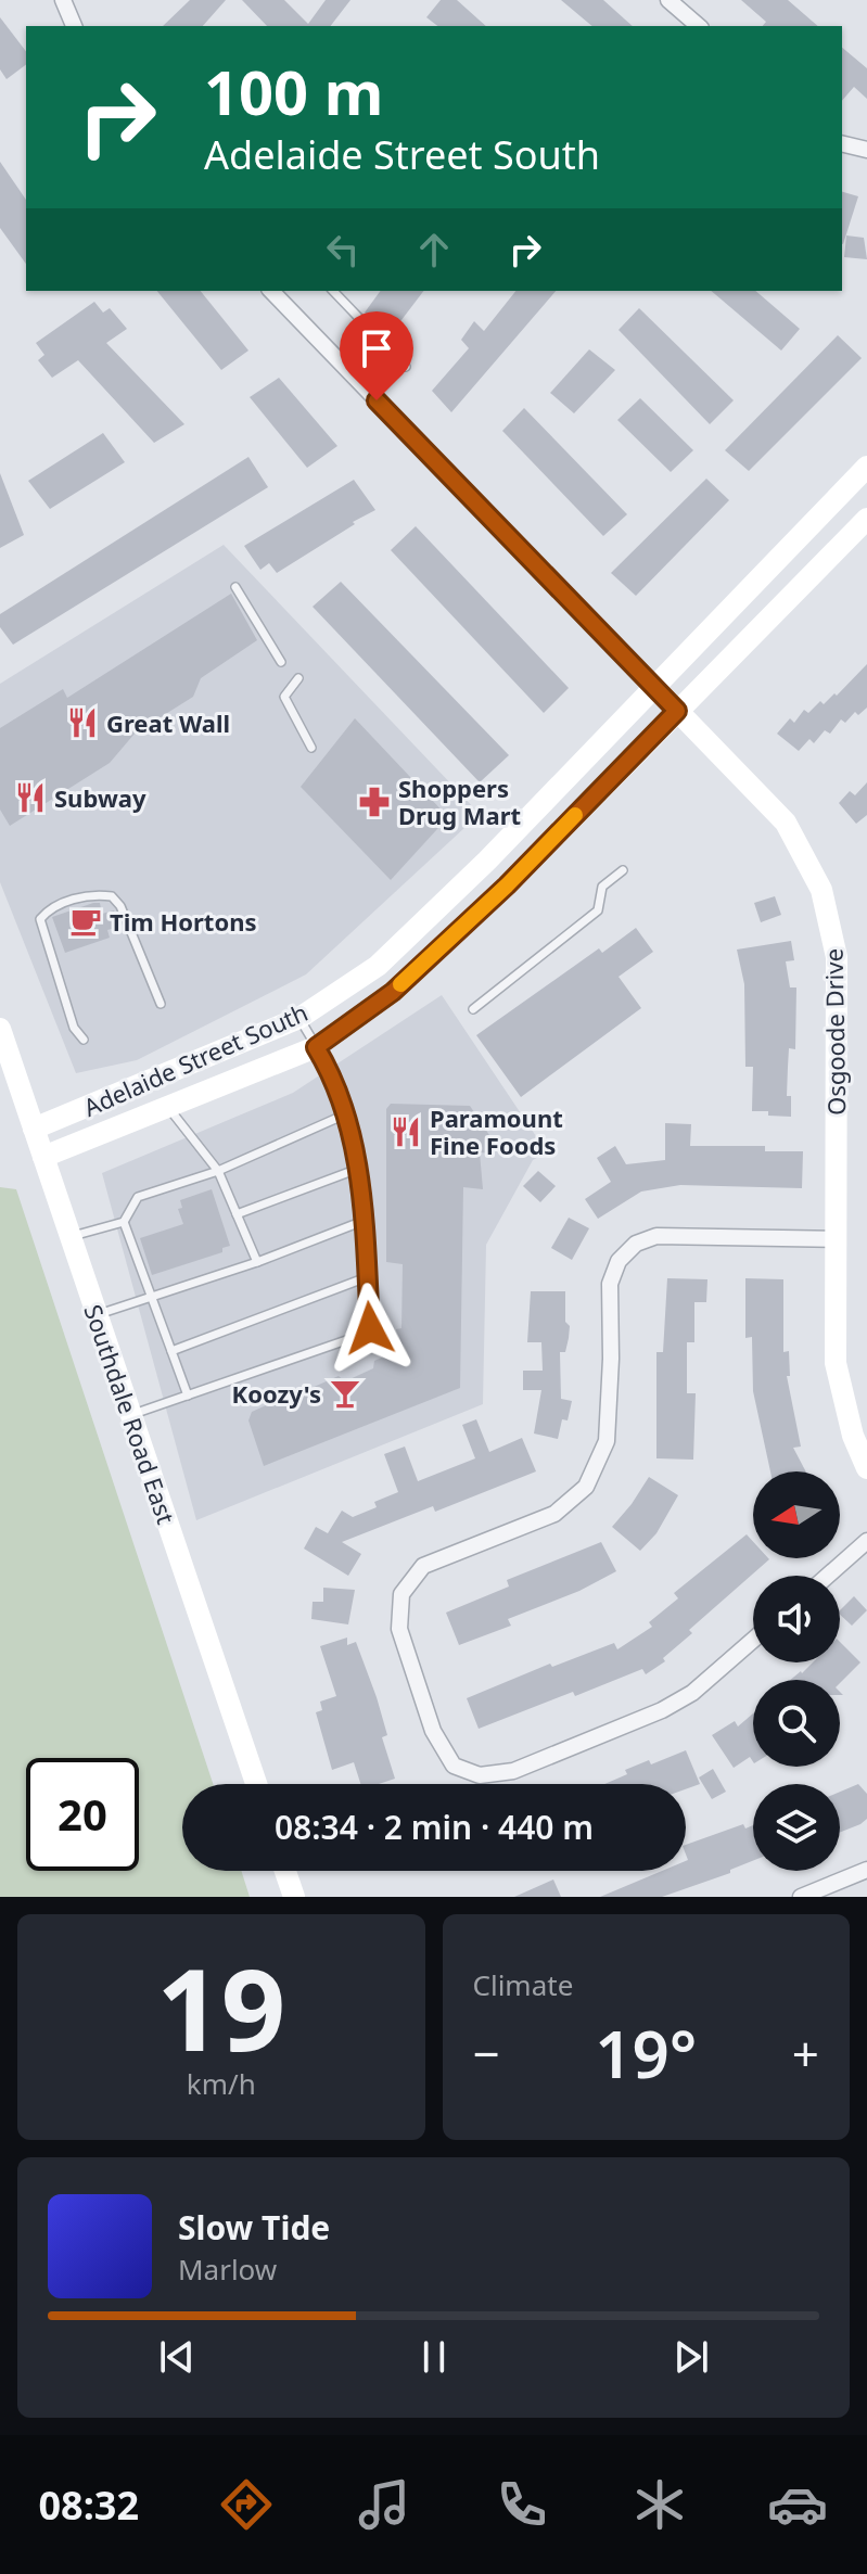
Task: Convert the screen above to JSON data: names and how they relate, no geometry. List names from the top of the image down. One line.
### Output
{"streets":{"street":["Osgoode Drive","Adelaide Street South","Southdale Road East"]},"crossings":[["Osgoode Drive","Adelaide Street South"],["Adelaide Street South","Southdale Road East"]],"places":{"restaurant":["Great Wall","Subway","Paramount Fine Foods"],"pharmacy":["Shoppers Drug Mart"],"cafe":["Tim Hortons"],"bar":["Koozy's"]},"north":"left","page":{"turn":["100 m","Adelaide Street South"],"limit":"20","trip":"08:34 · 2 min · 440 m","tile":[["19","km/h"],"Climate"],"heat":["−","19°","+"],"song":["Slow Tide","Marlow"],"tabs":"08:32"}}
